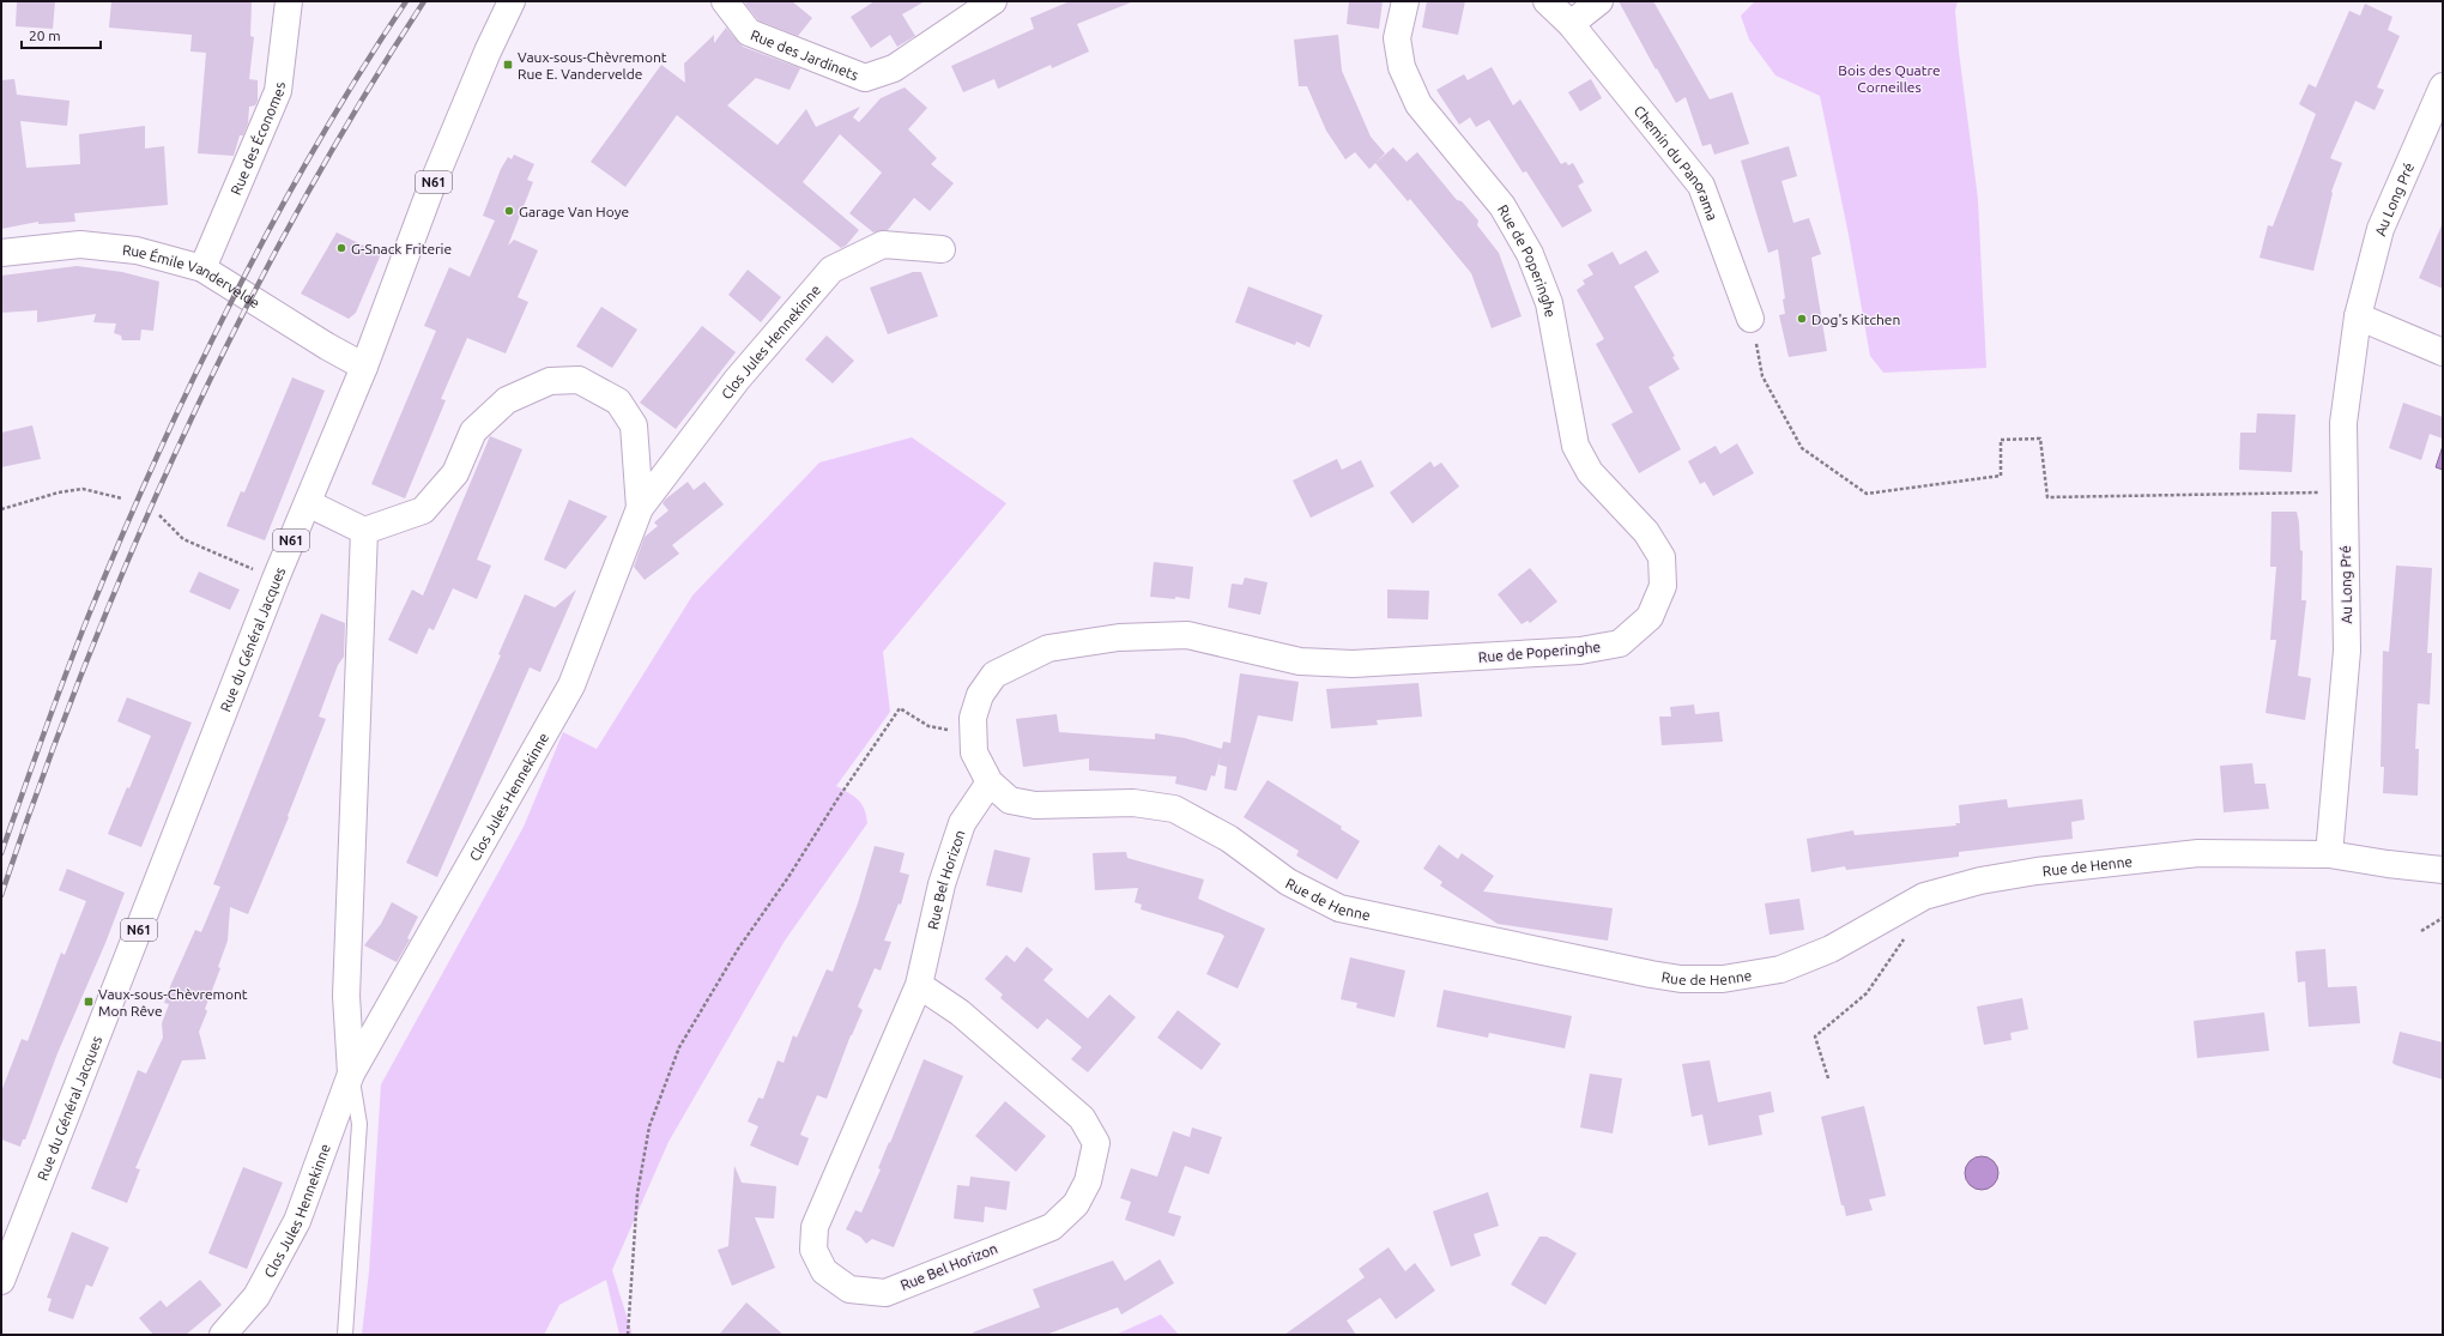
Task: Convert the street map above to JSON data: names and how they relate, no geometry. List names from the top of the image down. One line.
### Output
{"streets":{"street":["Rue des Jardinets","Rue des Économes","Chemin du Panorama","N61","Au Long Pré","Rue de Poperinghe","Rue Émile Vandervelde","Clos Jules Hennekinne","Rue du Général Jacques","Rue de Henne","Rue Bel Horizon"]},"crossings":[["Rue des Économes","Rue Émile Vandervelde"],["Au Long Pré","Rue de Henne"],["Rue de Poperinghe","Rue de Henne"],["Rue de Poperinghe","Rue Bel Horizon"],["Rue Émile Vandervelde","Rue du Général Jacques"],["Rue de Henne","Rue Bel Horizon"]],"parks":["Bois des Quatre Corneilles"],"places":{"transit":["Vaux-sous-Chèvremont Rue E. Vandervelde","Vaux-sous-Chèvremont Mon Rêve"],"other":["Garage Van Hoye","G-Snack Friterie","Dog's Kitchen"]},"scale_bar":"20 m"}
